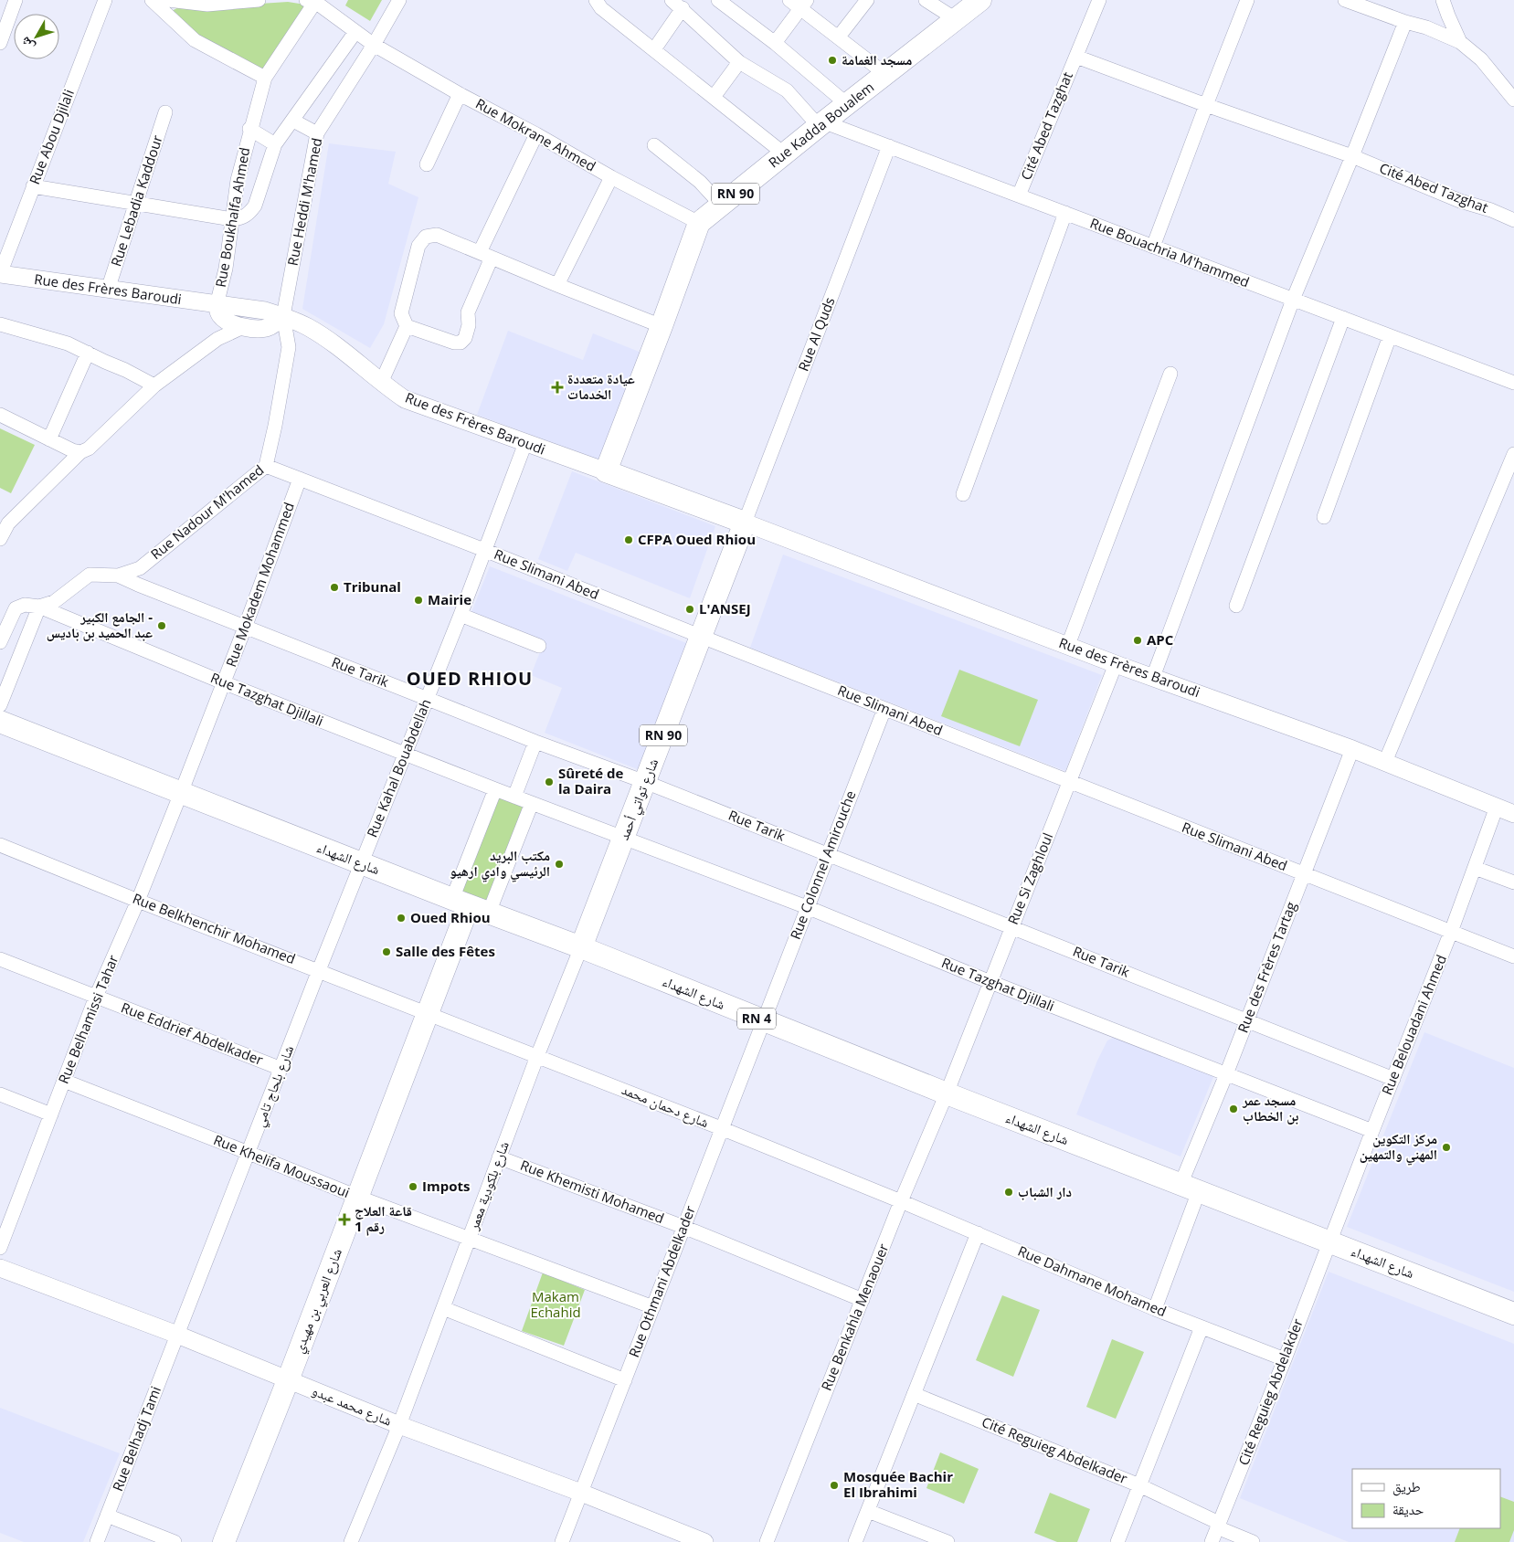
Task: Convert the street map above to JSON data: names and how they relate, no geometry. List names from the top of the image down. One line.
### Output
{"streets":{"main road":["Rue Kadda Boualem","RN 90","شارع تواتي أحمد","شارع الشهداء","RN 4","شارع العربي بن مهيدي"],"street":["Cité Abed Tazghat","Rue Mokrane Ahmed","Rue Abou Djilali","Rue Lebadia Kaddour","Rue Heddi M'hamed","Rue Boukhalfa Ahmed","Rue Bouachria M'hammed","Rue des Frères Baroudi","Rue Al Quds","Rue Nadour M'hamed","Rue Slimani Abed","Rue Mokadem Mohammed","Rue Tarik","Rue Tazghat Djillali","Rue Kahal Bouabdellah","Rue Colonnel Amirouche","Rue Si Zaghloul","Rue Belkhenchir Mohamed","Rue des Frères Tartag","Rue Belhamissi Tahar","Rue Belouadani Ahmed","Rue Eddrief Abdelkader","شارع بلحاج تامي","شارع دحمان محمد","Rue Khelifa Moussaoui","شارع بلكودية معمر","Rue Khemisti Mohamed","Rue Othmani Abdelkader","Rue Dahmane Mohamed","Rue Benkahla Menaouer","Cité Reguieg Abdelakder","شارع محمد عبدو","Rue Belhadj Tami","Cité Reguieg Abdelkader"]},"crossings":[["Rue Kadda Boualem","Rue Mokrane Ahmed"],["Rue Kadda Boualem","Rue Bouachria M'hammed"],["Cité Abed Tazghat","Rue Bouachria M'hammed"],["Rue Mokrane Ahmed","Rue Heddi M'hamed"],["Rue Mokrane Ahmed","Rue Boukhalfa Ahmed"],["Rue Abou Djilali","Rue des Frères Baroudi"],["Rue Lebadia Kaddour","Rue des Frères Baroudi"],["Rue Heddi M'hamed","Rue des Frères Baroudi"],["Rue Heddi M'hamed","Rue Nadour M'hamed"],["Rue Boukhalfa Ahmed","Rue des Frères Baroudi"],["Rue Bouachria M'hammed","Rue Al Quds"],["Rue des Frères Baroudi","Rue Al Quds"],["Rue des Frères Baroudi","Rue Nadour M'hamed"],["Rue des Frères Baroudi","Rue Kahal Bouabdellah"],["Rue des Frères Baroudi","شارع تواتي أحمد"],["Rue des Frères Baroudi","Rue Si Zaghloul"],["Rue des Frères Baroudi","Rue des Frères Tartag"],["Rue des Frères Baroudi","Rue Belouadani Ahmed"],["Rue Al Quds","شارع تواتي أحمد"],["Rue Nadour M'hamed","Rue Slimani Abed"],["Rue Nadour M'hamed","Rue Tarik"],["Rue Nadour M'hamed","Rue Tazghat Djillali"],["Rue Slimani Abed","Rue Mokadem Mohammed"],["Rue Slimani Abed","Rue Kahal Bouabdellah"],["Rue Slimani Abed","شارع تواتي أحمد"],["Rue Slimani Abed","Rue Colonnel Amirouche"],["Rue Slimani Abed","Rue Si Zaghloul"],["Rue Slimani Abed","Rue des Frères Tartag"],["Rue Slimani Abed","Rue Belouadani Ahmed"],["Rue Mokadem Mohammed","Rue Tarik"],["Rue Mokadem Mohammed","Rue Tazghat Djillali"],["Rue Mokadem Mohammed","شارع الشهداء"],["Rue Mokadem Mohammed","Rue Belhamissi Tahar"],["Rue Tarik","Rue Kahal Bouabdellah"],["Rue Tarik","شارع تواتي أحمد"],["Rue Tarik","Rue Colonnel Amirouche"],["Rue Tarik","Rue Si Zaghloul"],["Rue Tarik","Rue des Frères Tartag"],["Rue Tarik","Rue Belouadani Ahmed"],["Rue Tazghat Djillali","Rue Kahal Bouabdellah"],["Rue Tazghat Djillali","شارع تواتي أحمد"],["Rue Tazghat Djillali","Rue Colonnel Amirouche"],["Rue Tazghat Djillali","Rue Si Zaghloul"],["Rue Tazghat Djillali","Rue des Frères Tartag"],["Rue Tazghat Djillali","Rue Belouadani Ahmed"],["Rue Kahal Bouabdellah","شارع الشهداء"],["Rue Kahal Bouabdellah","شارع بلحاج تامي"],["شارع تواتي أحمد","شارع الشهداء"],["شارع تواتي أحمد","شارع بلكودية معمر"],["شارع الشهداء","Rue Colonnel Amirouche"],["شارع الشهداء","Rue Si Zaghloul"],["شارع الشهداء","Rue des Frères Tartag"],["شارع الشهداء","Rue Belhamissi Tahar"],["شارع الشهداء","Rue Belouadani Ahmed"],["شارع الشهداء","شارع بلحاج تامي"],["شارع الشهداء","شارع بلكودية معمر"],["شارع الشهداء","Rue Othmani Abdelkader"],["شارع الشهداء","شارع العربي بن مهيدي"],["شارع الشهداء","Rue Benkahla Menaouer"],["شارع الشهداء","Cité Reguieg Abdelakder"],["Rue Colonnel Amirouche","Rue Othmani Abdelkader"],["Rue Si Zaghloul","Rue Benkahla Menaouer"],["Rue Belkhenchir Mohamed","Rue Belhamissi Tahar"],["Rue Belkhenchir Mohamed","شارع بلحاج تامي"],["Rue Belkhenchir Mohamed","شارع دحمان محمد"],["Rue Belkhenchir Mohamed","شارع العربي بن مهيدي"],["Rue des Frères Tartag","Rue Dahmane Mohamed"],["Rue Belhamissi Tahar","Rue Eddrief Abdelkader"],["Rue Belhamissi Tahar","Rue Khelifa Moussaoui"],["Rue Belouadani Ahmed","Cité Reguieg Abdelakder"],["Rue Eddrief Abdelkader","شارع بلحاج تامي"],["شارع بلحاج تامي","Rue Khelifa Moussaoui"],["شارع بلحاج تامي","شارع محمد عبدو"],["شارع بلحاج تامي","Rue Belhadj Tami"],["شارع دحمان محمد","شارع بلكودية معمر"],["شارع دحمان محمد","Rue Othmani Abdelkader"],["شارع دحمان محمد","Rue Dahmane Mohamed"],["شارع دحمان محمد","شارع العربي بن مهيدي"],["شارع دحمان محمد","Rue Benkahla Menaouer"],["Rue Khelifa Moussaoui","شارع بلكودية معمر"],["Rue Khelifa Moussaoui","Rue Othmani Abdelkader"],["Rue Khelifa Moussaoui","شارع العربي بن مهيدي"],["شارع بلكودية معمر","Rue Khemisti Mohamed"],["شارع بلكودية معمر","شارع محمد عبدو"],["Rue Khemisti Mohamed","Rue Othmani Abdelkader"],["Rue Khemisti Mohamed","Rue Benkahla Menaouer"],["Rue Othmani Abdelkader","شارع محمد عبدو"],["Rue Dahmane Mohamed","Rue Benkahla Menaouer"],["Rue Dahmane Mohamed","Cité Reguieg Abdelakder"],["Rue Dahmane Mohamed","Cité Reguieg Abdelkader"],["شارع العربي بن مهيدي","شارع محمد عبدو"],["شارع محمد عبدو","Rue Belhadj Tami"]],"districts":["OUED RHIOU"],"parks":["Makam Echahid"],"places":{"other":["مسجد الغمامة","CFPA Oued Rhiou","Tribunal","Mairie","L'ANSEJ","الجامع الكبير - عبد الحميد بن باديس","APC","Sûreté de la Daira","مكتب البريد الرئيسي وادي ارهيو","Oued Rhiou","Salle des Fêtes","مسجد عمر بن الخطاب","مركز التكوين المهني والتمهين","Impots","دار الشباب","Mosquée Bachir El Ibrahimi"],"health":["عيادة متعددة الخدمات","قاعة العلاج رقم 1"]},"legend":["طريق","حديقة"],"north":"bottom left"}
